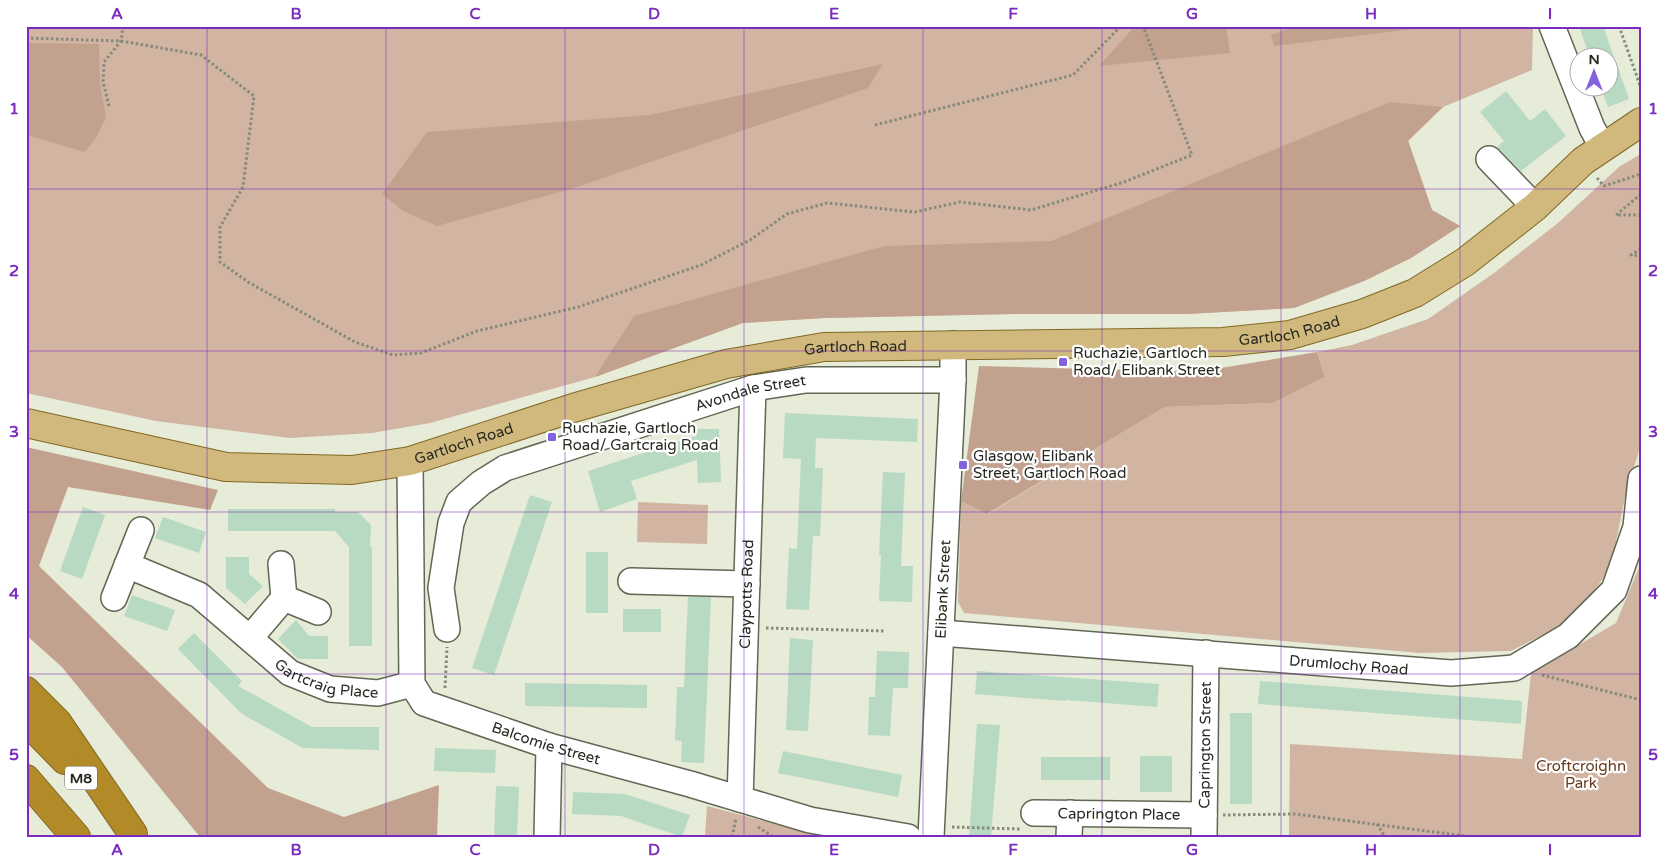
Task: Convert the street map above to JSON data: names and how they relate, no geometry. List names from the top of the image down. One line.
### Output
{"streets":{"highway":["M8"],"main road":["Gartloch Road"],"street":["Avondale Street","Elibank Street","Claypotts Road","Drumlochy Road","Gartcraig Place","Balcomie Street","Caprington Street","Caprington Place"]},"crossings":[["Gartloch Road","Elibank Street"],["Avondale Street","Elibank Street"],["Avondale Street","Claypotts Road"],["Elibank Street","Drumlochy Road"],["Claypotts Road","Balcomie Street"],["Drumlochy Road","Caprington Street"],["Gartcraig Place","Balcomie Street"],["Caprington Street","Caprington Place"]],"parks":["Croftcroighn Park"],"places":{"transit":["Ruchazie, Gartloch Road/ Elibank Street","Ruchazie, Gartloch Road/ Gartcraig Road","Glasgow, Elibank Street, Gartloch Road"]},"north":"top","grid":{"columns":["A","B","C","D","E","F","G","H","I"],"rows":["1","2","3","4","5"]}}
